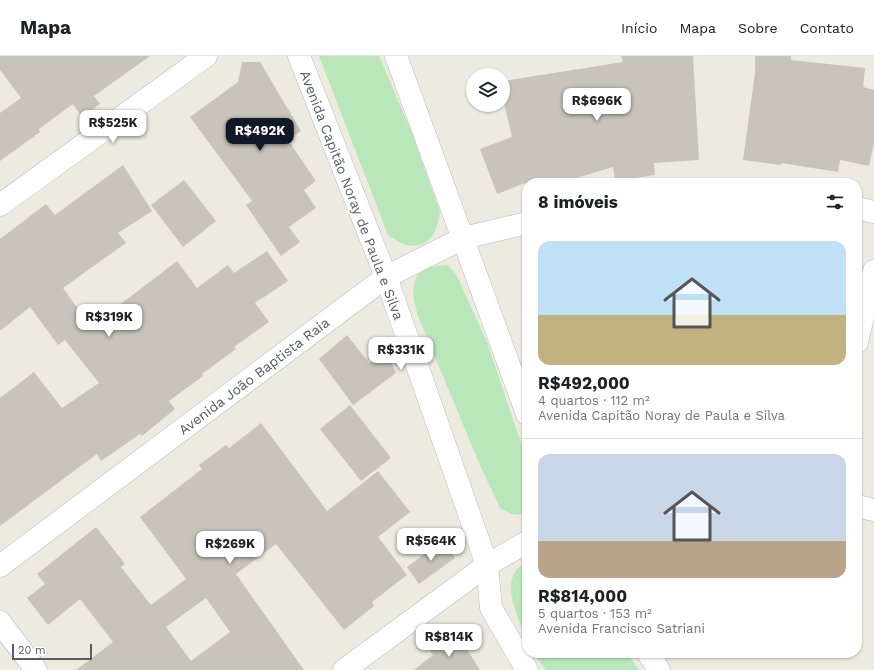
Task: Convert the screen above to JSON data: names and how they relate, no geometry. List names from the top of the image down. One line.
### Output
{"streets":{"street":["Avenida Capitão Noray de Paula e Silva","Avenida João Baptista Raia"]},"crossings":[["Avenida Capitão Noray de Paula e Silva","Avenida João Baptista Raia"]],"scale_bar":"20 m","page":{"header":"Mapa","nav":["Início","Mapa","Sobre","Contato"],"price":["R$696K","R$525K","R$492K","R$319K","R$331K","R$564K","R$269K","R$814K"],"heading":"8 imóveis","list":[{"name":"R$492,000","note":"4 quartos · 112 m² · Avenida Capitão Noray de Paula e Silva"},{"name":"R$814,000","note":"5 quartos · 153 m² · Avenida Francisco Satriani"}],"scale":"20 m"}}
